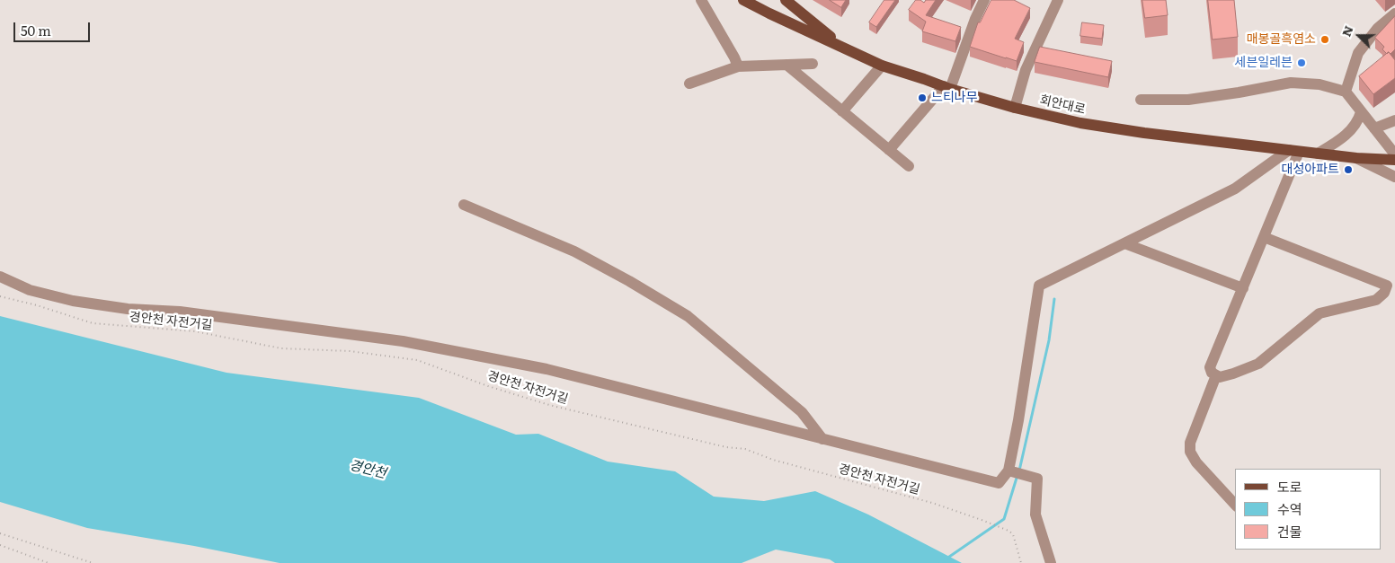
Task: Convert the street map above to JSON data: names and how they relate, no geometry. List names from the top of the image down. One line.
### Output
{"streets":{"main road":["회안대로"],"path":["경안천 자전거길"]},"water":["경안천"],"places":["매봉골흑염소","세븐일레븐","느티나무","대성아파트"],"legend":["도로","수역","건물"],"scale_bar":"50 m","north":"left"}
